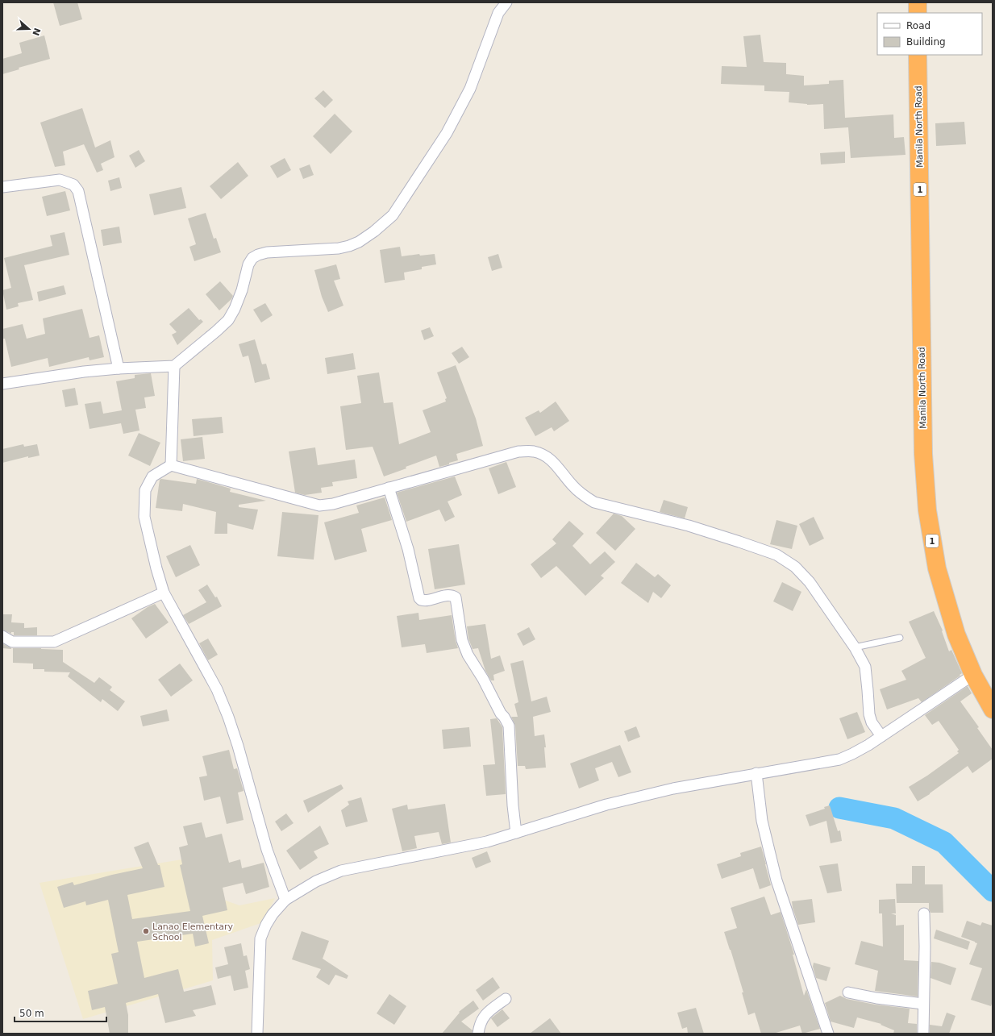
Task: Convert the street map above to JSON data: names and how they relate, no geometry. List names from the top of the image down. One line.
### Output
{"streets":{"highway":["Manila North Road","1"]},"places":["Lanao Elementary School"],"legend":["Road","Building"],"scale_bar":"50 m","north":"right"}
